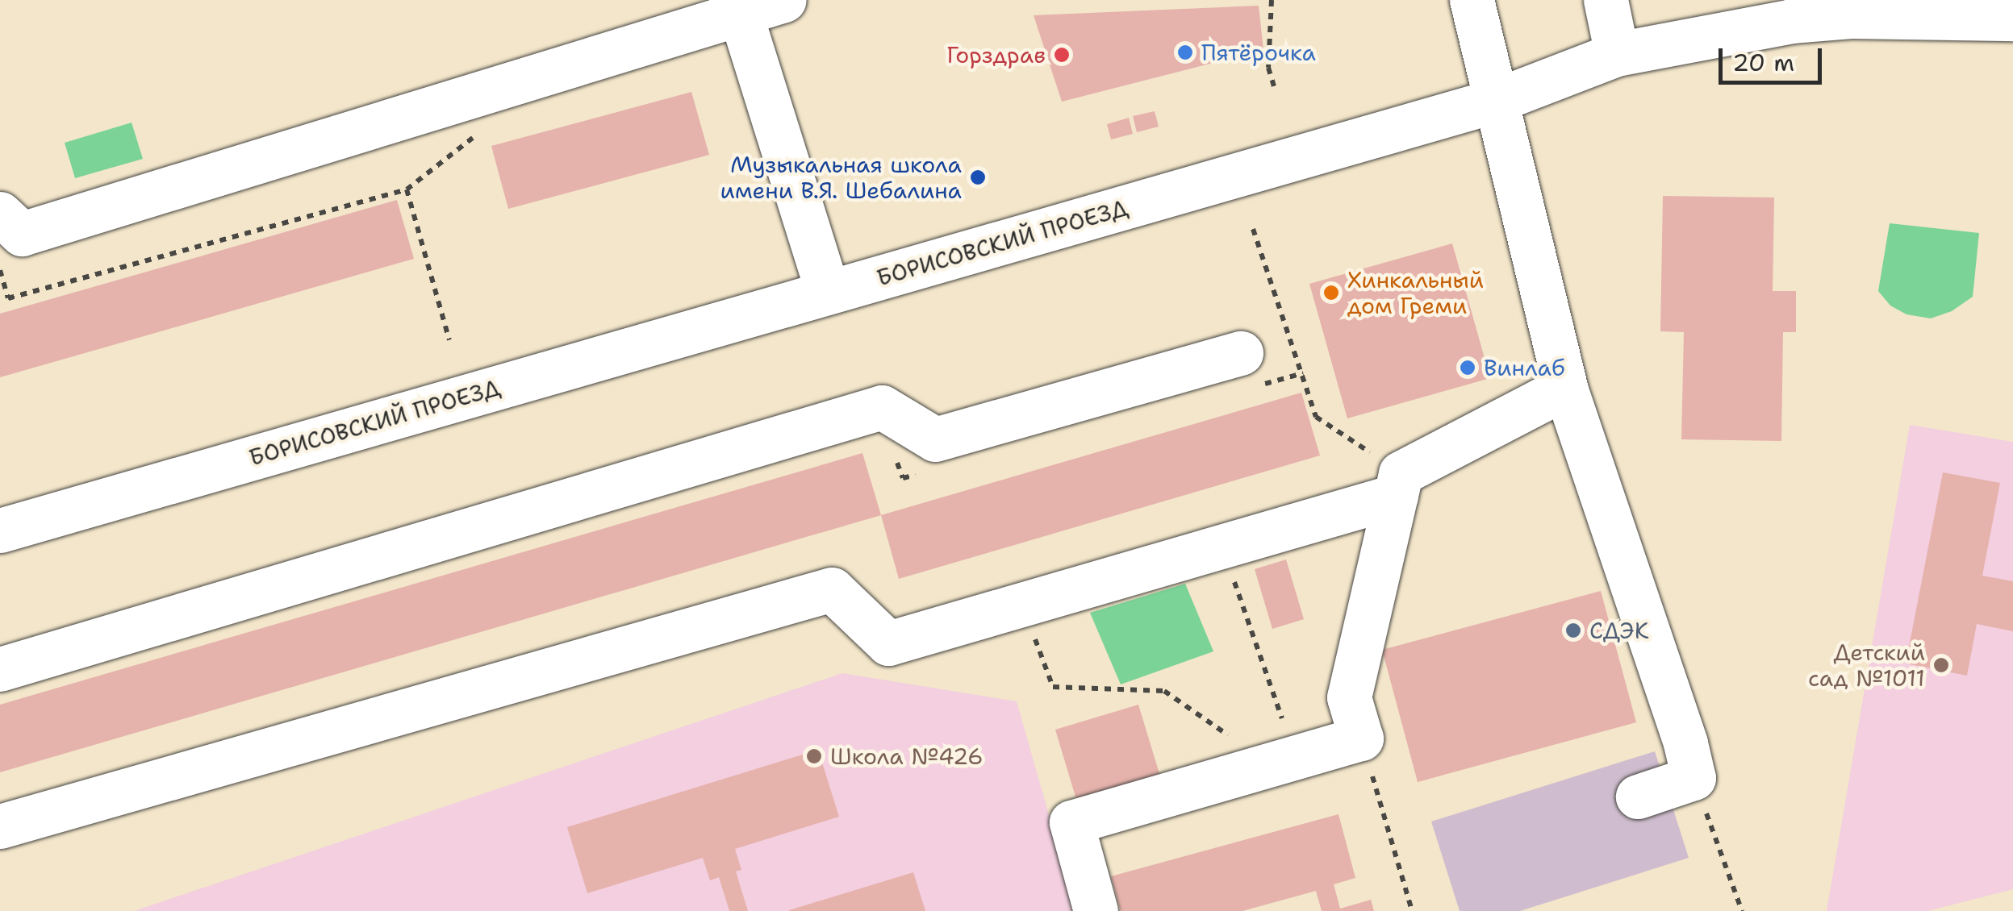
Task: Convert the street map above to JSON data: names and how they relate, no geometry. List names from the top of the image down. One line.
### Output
{"streets":{"street":["БОРИСОВСКИЙ ПРОЕЗД"]},"places":["Пятёрочка","Горздрав","Музыкальная школа имени В.Я. Шебалина","Хинкальный дом Греми","Винлаб","СДЭК","Детский сад №1011","Школа №426"],"scale_bar":"20 m"}
